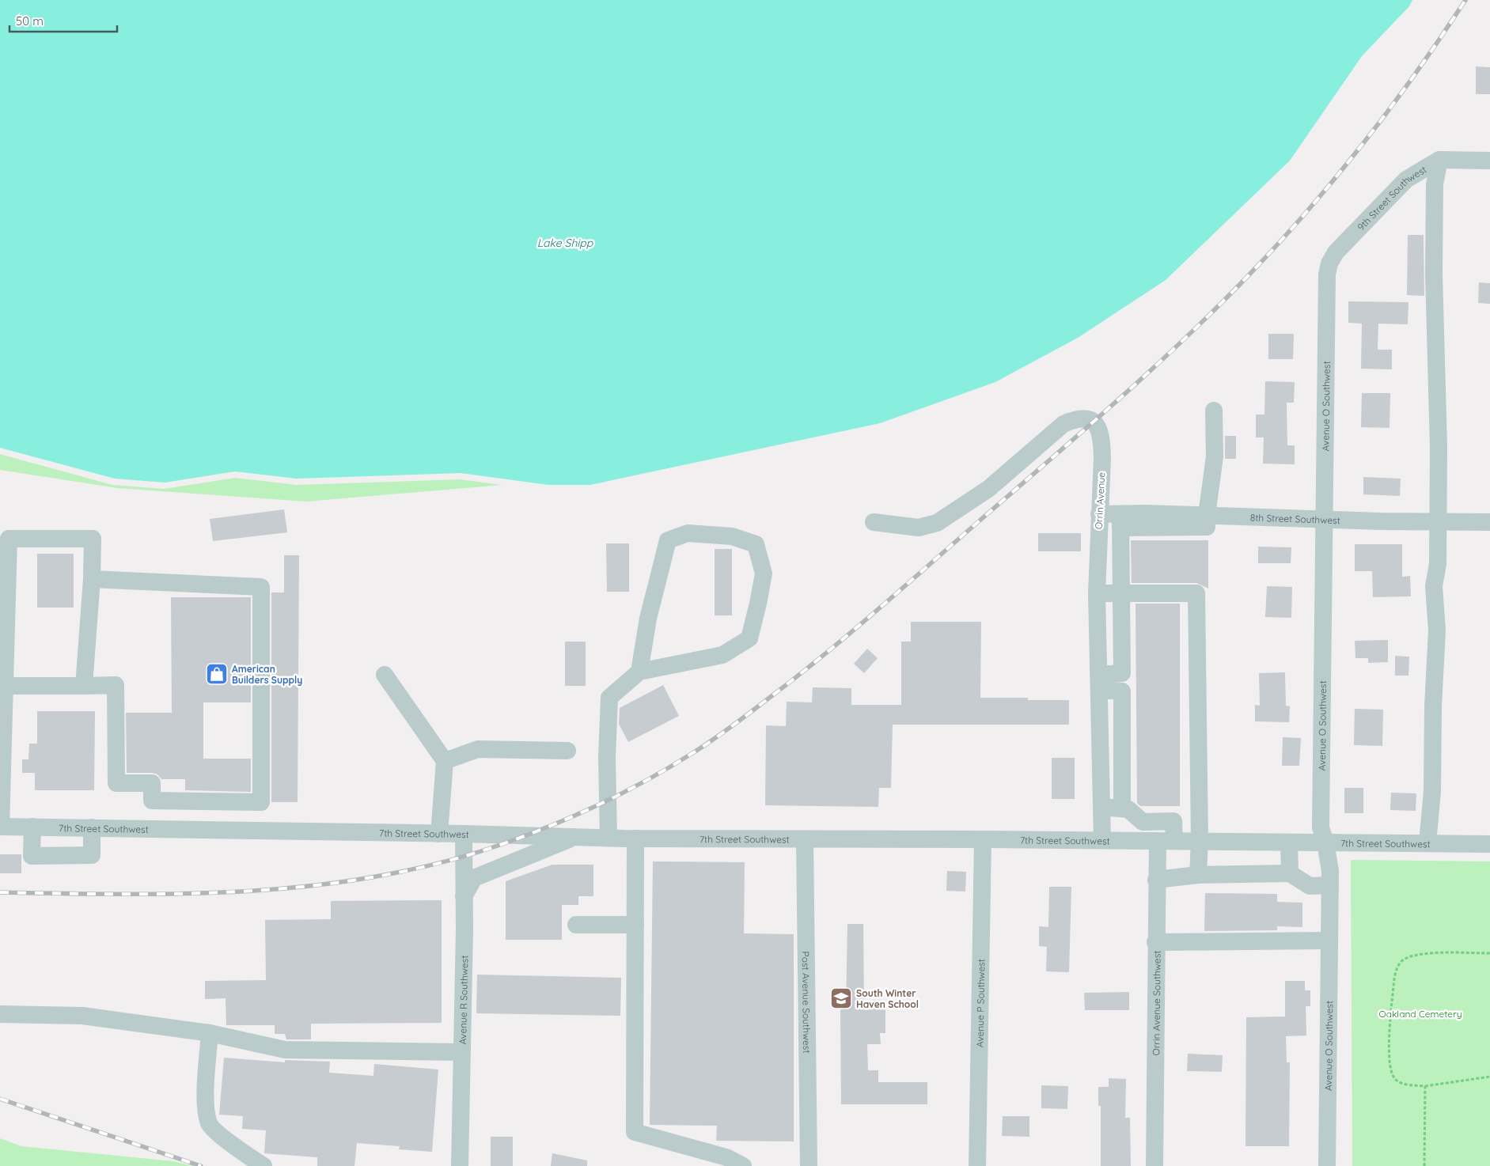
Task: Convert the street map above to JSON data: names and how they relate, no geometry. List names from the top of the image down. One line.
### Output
{"streets":{"street":["9th Street Southwest","Avenue O Southwest","Orrin Avenue","8th Street Southwest","7th Street Southwest","Avenue R Southwest","Avenue P Southwest","Post Avenue Southwest","Orrin Avenue Southwest"]},"crossings":[["9th Street Southwest","Avenue O Southwest"],["Avenue O Southwest","8th Street Southwest"],["Avenue O Southwest","7th Street Southwest"],["Orrin Avenue","8th Street Southwest"],["Orrin Avenue","7th Street Southwest"],["7th Street Southwest","Avenue R Southwest"],["7th Street Southwest","Avenue P Southwest"],["7th Street Southwest","Post Avenue Southwest"],["7th Street Southwest","Orrin Avenue Southwest"]],"water":["Lake Shipp"],"parks":["Oakland Cemetery"],"places":{"shop":["American Builders Supply"],"school or university":["South Winter Haven School"]},"scale_bar":"50 m"}
